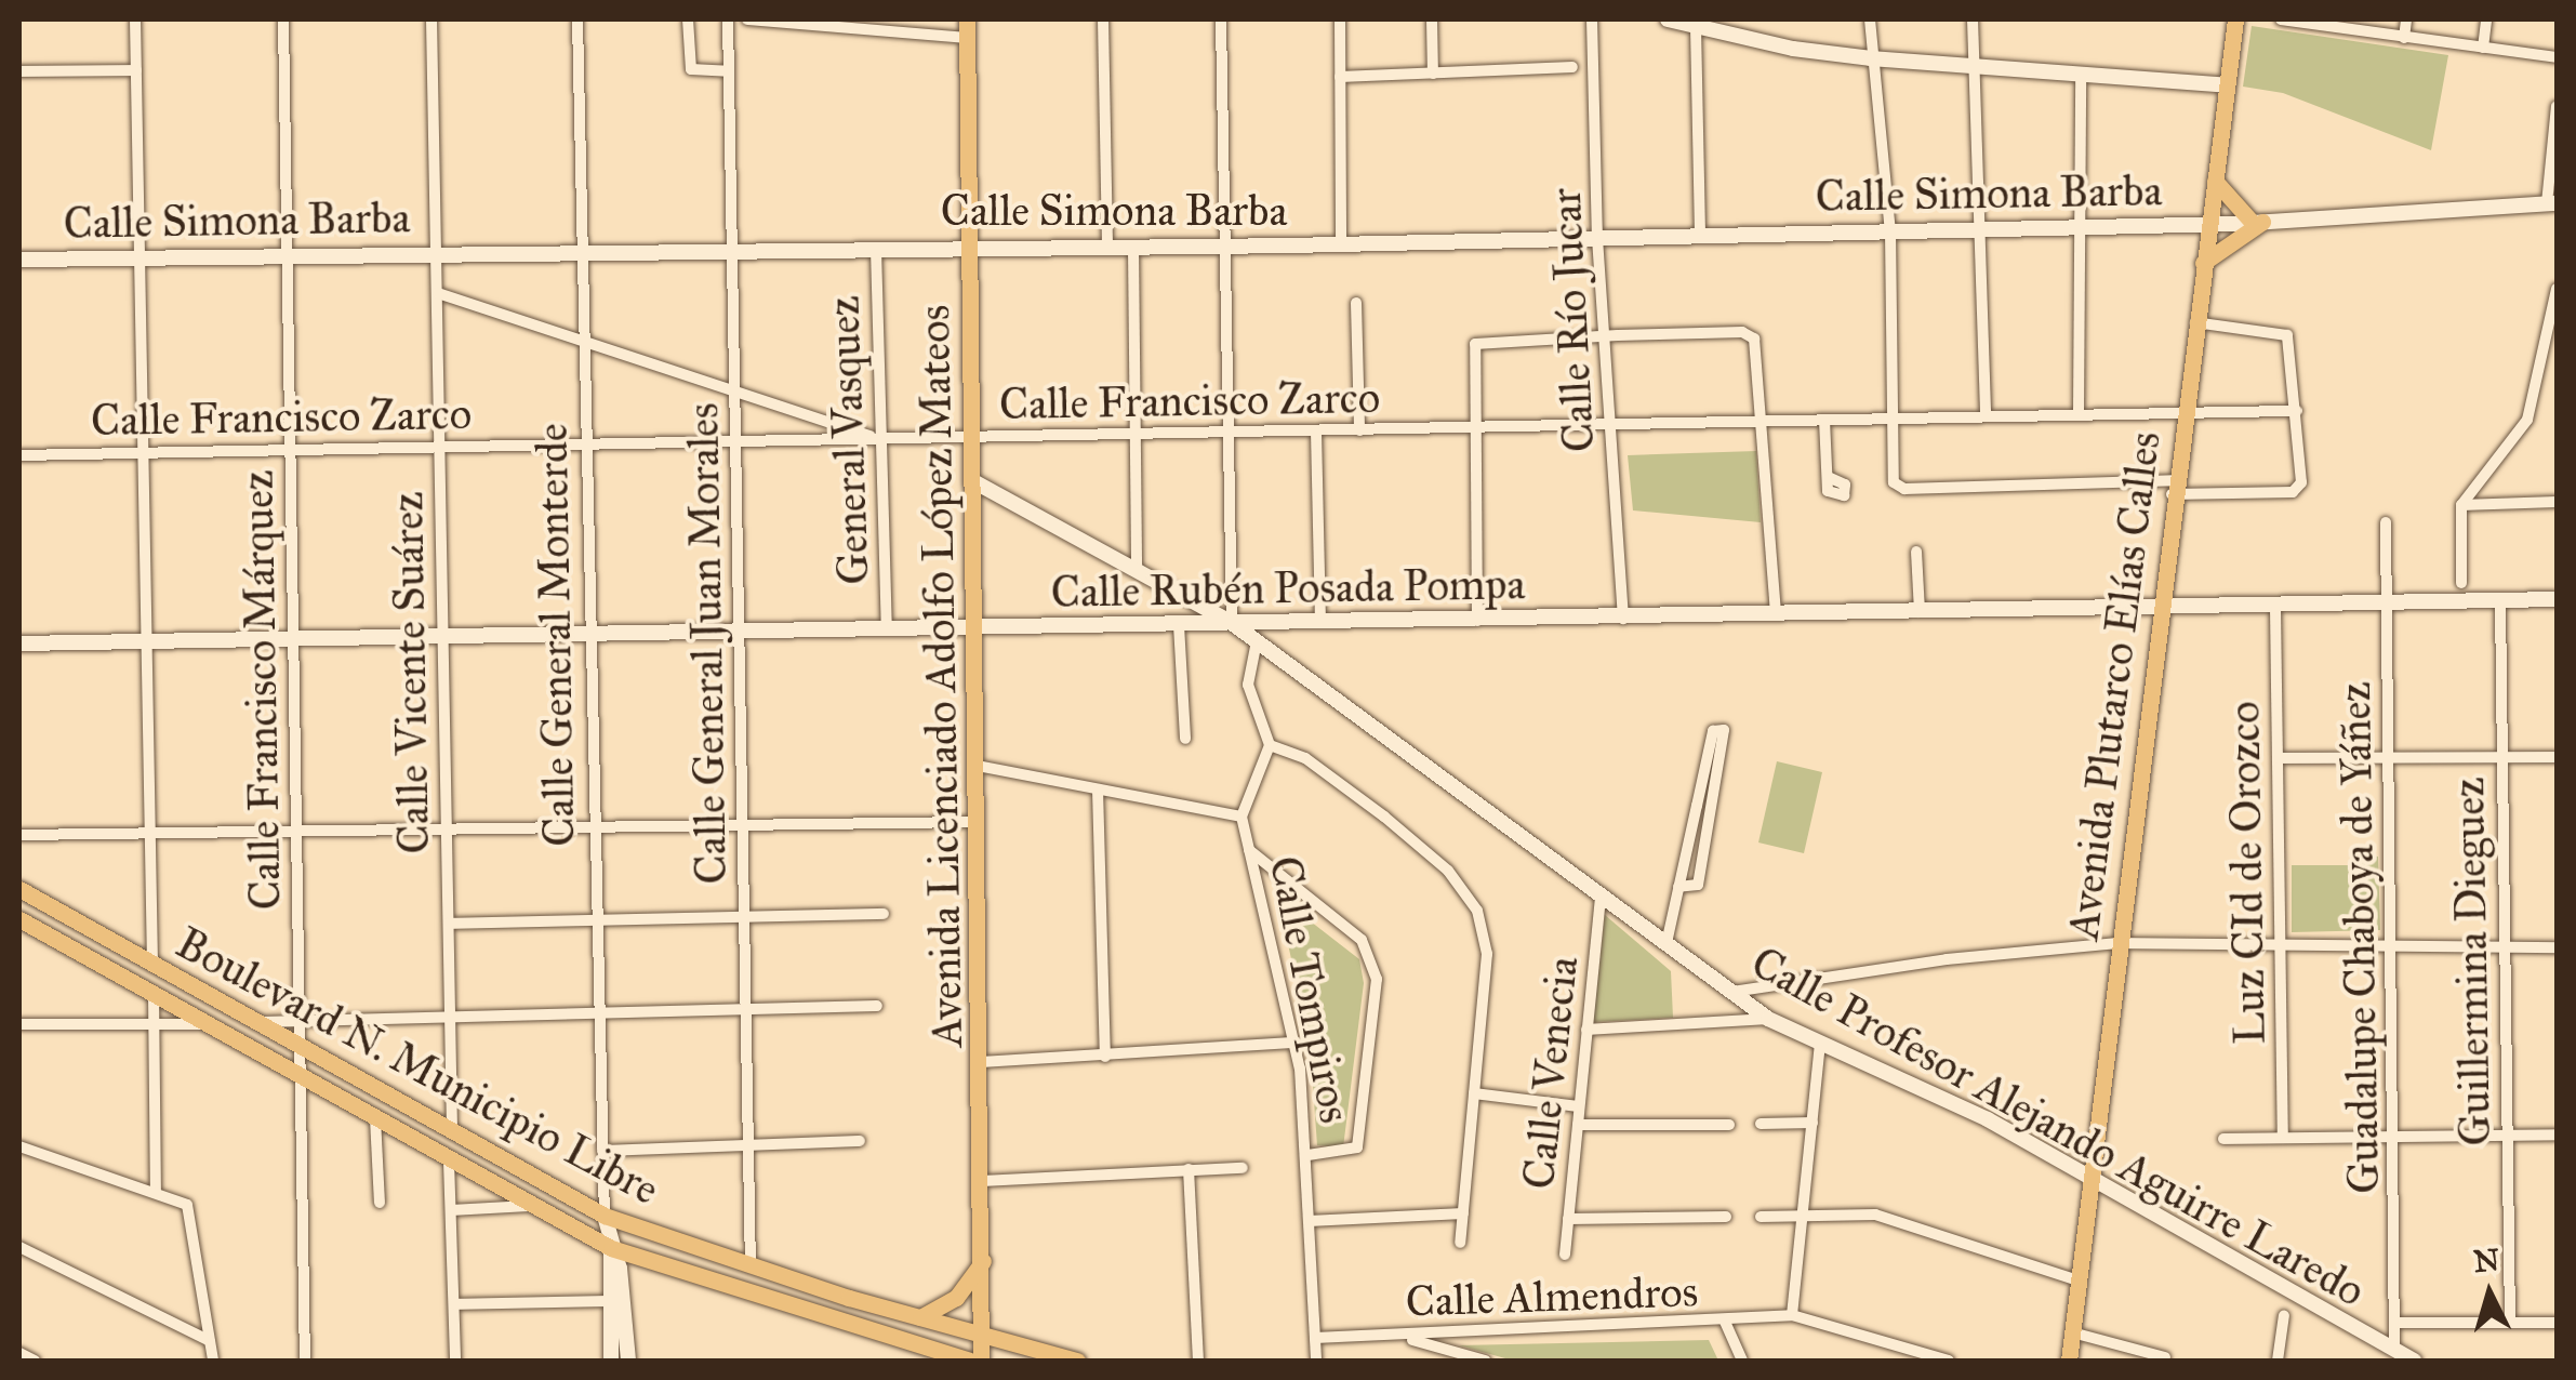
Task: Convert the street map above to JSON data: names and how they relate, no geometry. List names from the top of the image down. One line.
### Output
{"streets":{"main road":["Avenida Licenciado Adolfo López Mateos","Avenida Plutarco Elías Calles","Boulevard N. Municipio Libre"],"street":["Calle Simona Barba","Calle Río Jucar","Calle Francisco Zarco","General Vasquez","Calle Rubén Posada Pompa","Calle General Monterde","Calle General Juan Morales","Calle Vicente Suárez","Calle Francisco Márquez","Luz CId de Orozco","Guadalupe Chaboya de Yáñez","Guillermina Dieguez","Calle Tompiros","Calle Venecia","Calle Profesor Alejando Aguirre Laredo","Calle Almendros"]},"crossings":[["Calle Simona Barba","Calle Río Jucar"],["Calle Simona Barba","General Vasquez"],["Calle Simona Barba","Calle General Monterde"],["Calle Simona Barba","Calle General Juan Morales"],["Calle Simona Barba","Calle Vicente Suárez"],["Calle Simona Barba","Avenida Licenciado Adolfo López Mateos"],["Calle Simona Barba","Avenida Plutarco Elías Calles"],["Calle Simona Barba","Calle Francisco Márquez"],["Calle Río Jucar","Calle Francisco Zarco"],["Calle Río Jucar","Calle Rubén Posada Pompa"],["Calle Francisco Zarco","General Vasquez"],["Calle Francisco Zarco","Calle General Monterde"],["Calle Francisco Zarco","Calle General Juan Morales"],["Calle Francisco Zarco","Calle Vicente Suárez"],["Calle Francisco Zarco","Avenida Licenciado Adolfo López Mateos"],["Calle Francisco Zarco","Avenida Plutarco Elías Calles"],["Calle Francisco Zarco","Calle Francisco Márquez"],["General Vasquez","Calle Rubén Posada Pompa"],["Calle Rubén Posada Pompa","Calle General Monterde"],["Calle Rubén Posada Pompa","Calle General Juan Morales"],["Calle Rubén Posada Pompa","Calle Vicente Suárez"],["Calle Rubén Posada Pompa","Avenida Licenciado Adolfo López Mateos"],["Calle Rubén Posada Pompa","Avenida Plutarco Elías Calles"],["Calle Rubén Posada Pompa","Calle Francisco Márquez"],["Calle Rubén Posada Pompa","Luz CId de Orozco"],["Calle Rubén Posada Pompa","Guadalupe Chaboya de Yáñez"],["Calle Rubén Posada Pompa","Guillermina Dieguez"],["Calle Rubén Posada Pompa","Calle Profesor Alejando Aguirre Laredo"],["Calle General Monterde","Boulevard N. Municipio Libre"],["Calle General Juan Morales","Boulevard N. Municipio Libre"],["Calle Vicente Suárez","Boulevard N. Municipio Libre"],["Avenida Licenciado Adolfo López Mateos","Boulevard N. Municipio Libre"],["Avenida Licenciado Adolfo López Mateos","Calle Profesor Alejando Aguirre Laredo"],["Avenida Plutarco Elías Calles","Calle Profesor Alejando Aguirre Laredo"],["Calle Francisco Márquez","Boulevard N. Municipio Libre"],["Guadalupe Chaboya de Yáñez","Calle Profesor Alejando Aguirre Laredo"],["Calle Tompiros","Calle Almendros"],["Calle Venecia","Calle Profesor Alejando Aguirre Laredo"]],"north":"top"}
